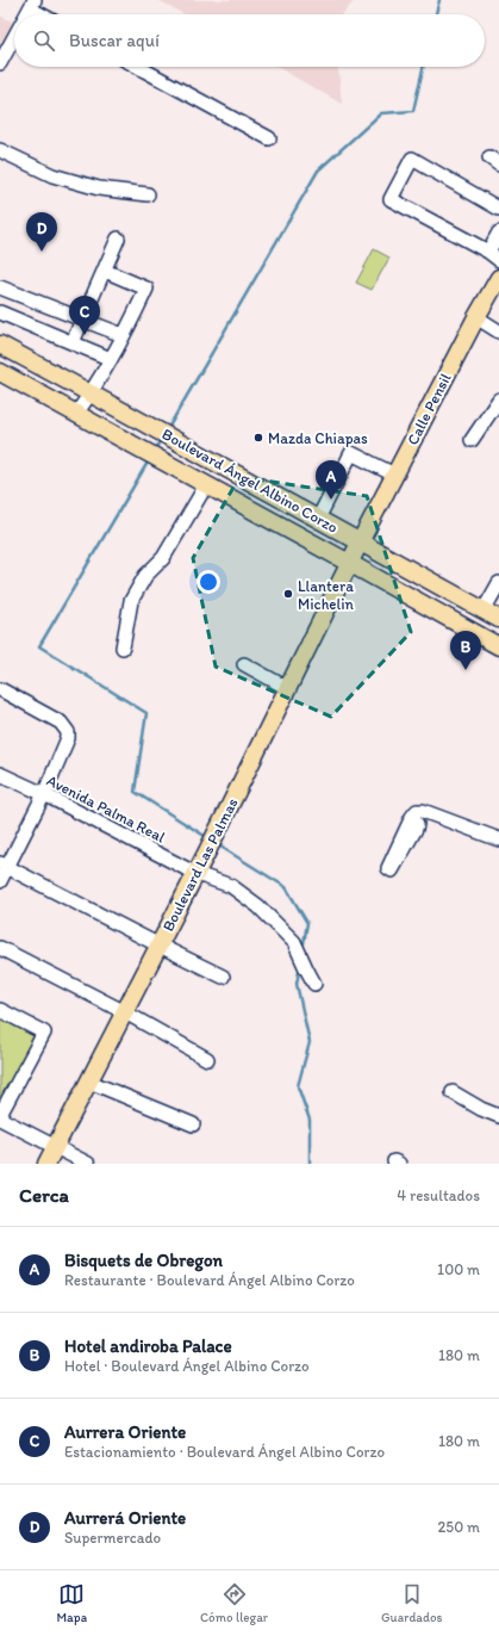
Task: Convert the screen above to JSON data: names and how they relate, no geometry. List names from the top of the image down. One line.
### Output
{"streets":{"main road":["Calle Pensil","Boulevard Ángel Albino Corzo","Boulevard Las Palmas"],"street":["Avenida Palma Real"]},"crossings":[["Calle Pensil","Boulevard Ángel Albino Corzo"],["Calle Pensil","Boulevard Las Palmas"],["Boulevard Ángel Albino Corzo","Boulevard Las Palmas"],["Avenida Palma Real","Boulevard Las Palmas"]],"places":["Mazda Chiapas","Llantera Michelin"],"page":{"search":"Buscar aquí","pins":["D","C","A","B"],"heading":["Cerca","4 resultados"],"list":[{"mark":"A","name":"Bisquets de Obregon","note":"Restaurante · Boulevard Ángel Albino Corzo","value":"100 m"},{"mark":"B","name":"Hotel andiroba Palace","note":"Hotel · Boulevard Ángel Albino Corzo","value":"180 m"},{"mark":"C","name":"Aurrera Oriente","note":"Estacionamiento · Boulevard Ángel Albino Corzo","value":"180 m"},{"mark":"D","name":"Aurrerá Oriente","note":"Supermercado","value":"250 m"}],"nav":["Mapa","Cómo llegar","Guardados"]}}
